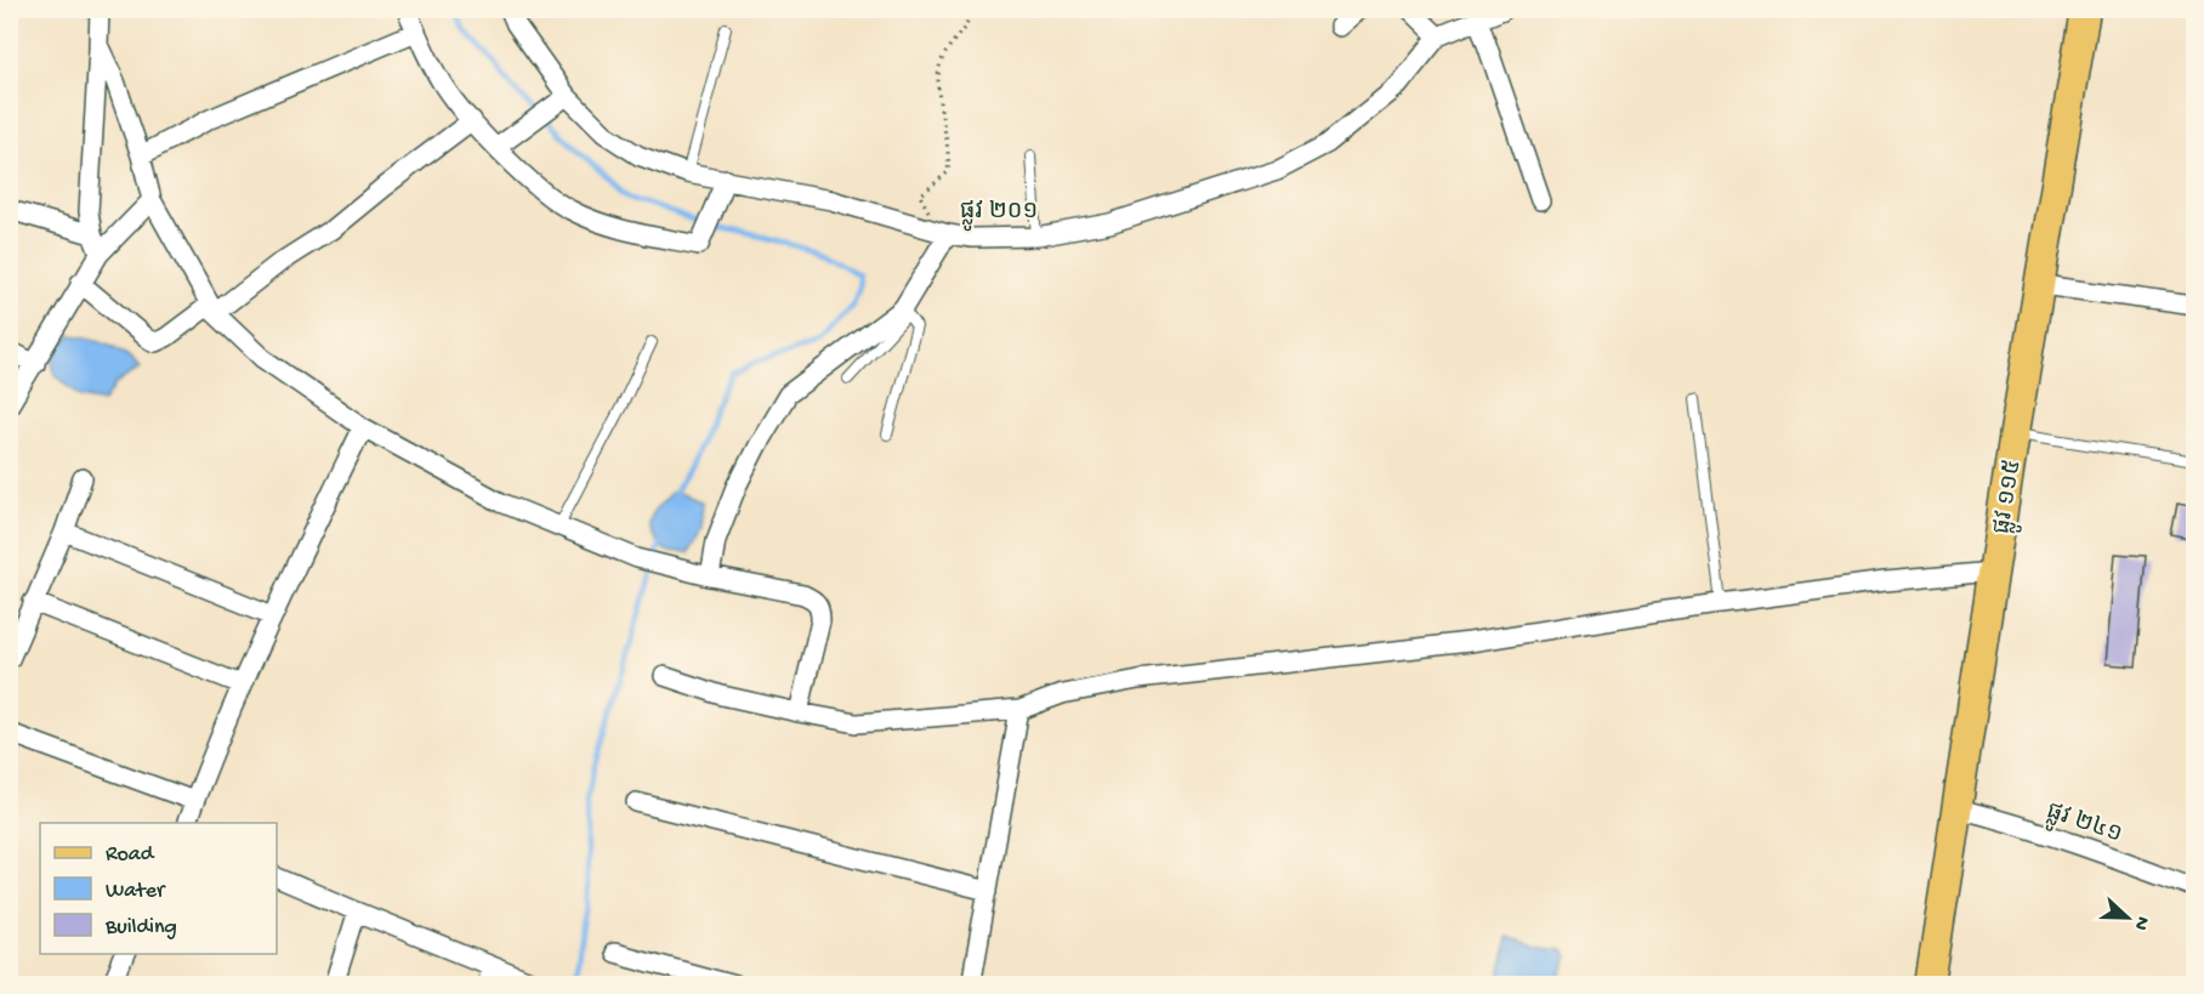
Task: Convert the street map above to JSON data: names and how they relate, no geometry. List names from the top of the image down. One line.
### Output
{"streets":{"main road":["ផ្លូវ ១១៥"],"street":["ផ្លូវ ២០១","ផ្លូវ ២៤១"]},"crossings":[["ផ្លូវ ១១៥","ផ្លូវ ២៤១"]],"legend":["Road","Water","Building"],"north":"right"}
